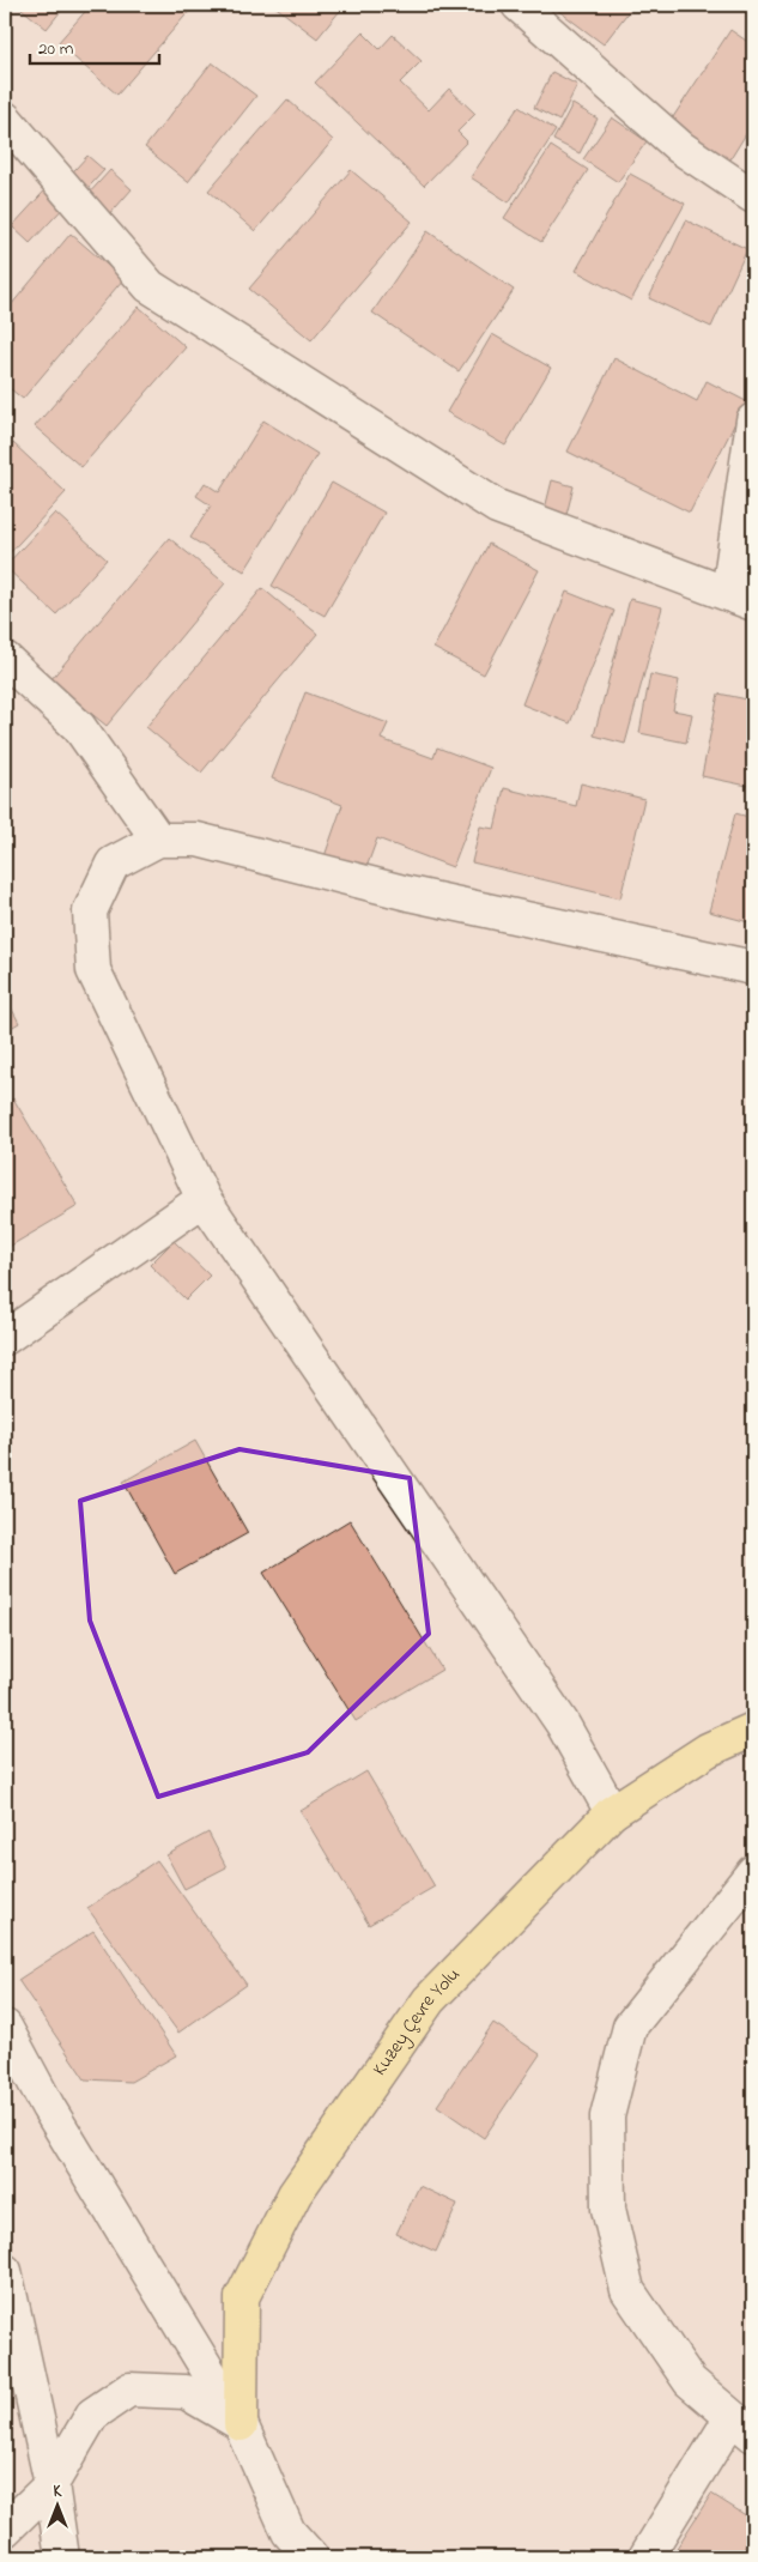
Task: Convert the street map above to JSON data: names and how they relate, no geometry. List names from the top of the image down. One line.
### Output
{"streets":{"main road":["Kuzey Çevre Yolu"]},"scale_bar":"20 m","north":"top"}
